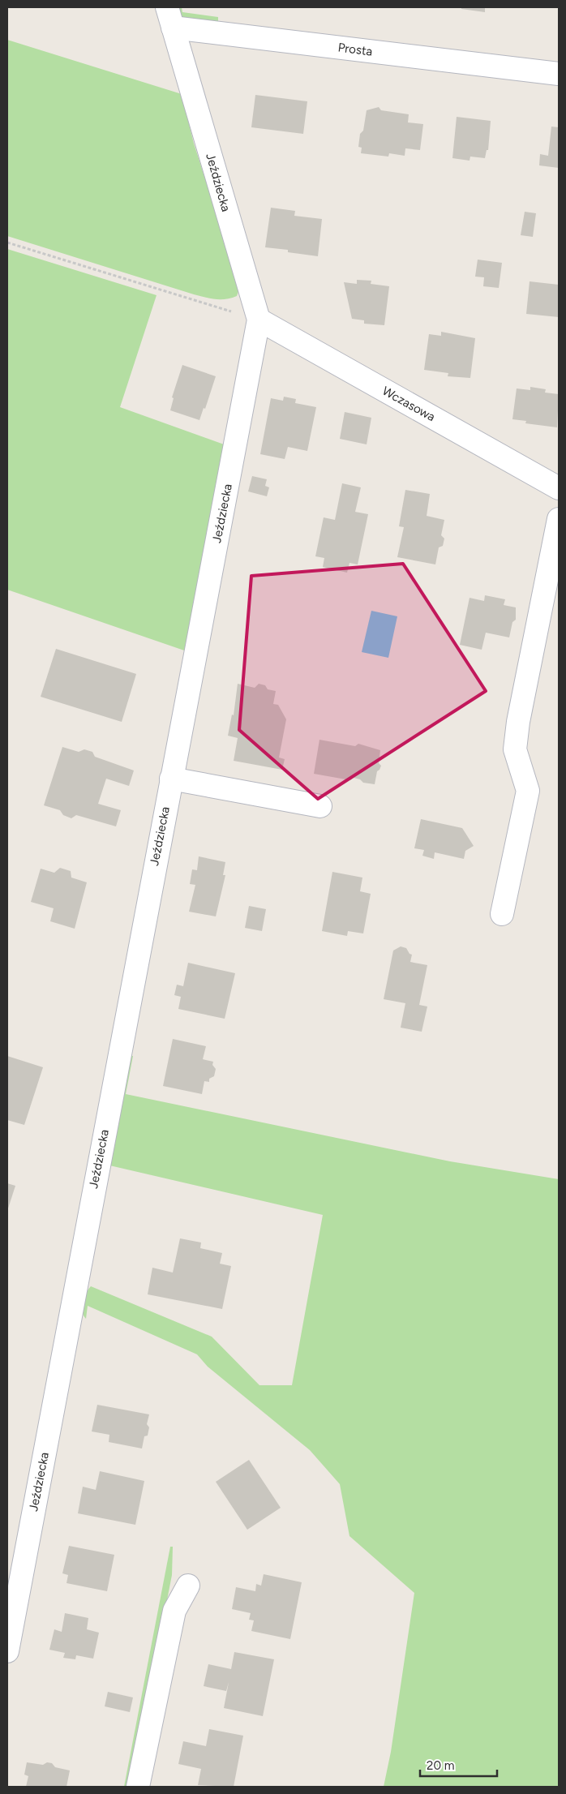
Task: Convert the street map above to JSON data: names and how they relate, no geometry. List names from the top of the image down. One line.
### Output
{"streets":{"street":["Prosta","Jeździecka","Wczasowa"]},"crossings":[["Prosta","Jeździecka"],["Jeździecka","Wczasowa"]],"scale_bar":"20 m"}
